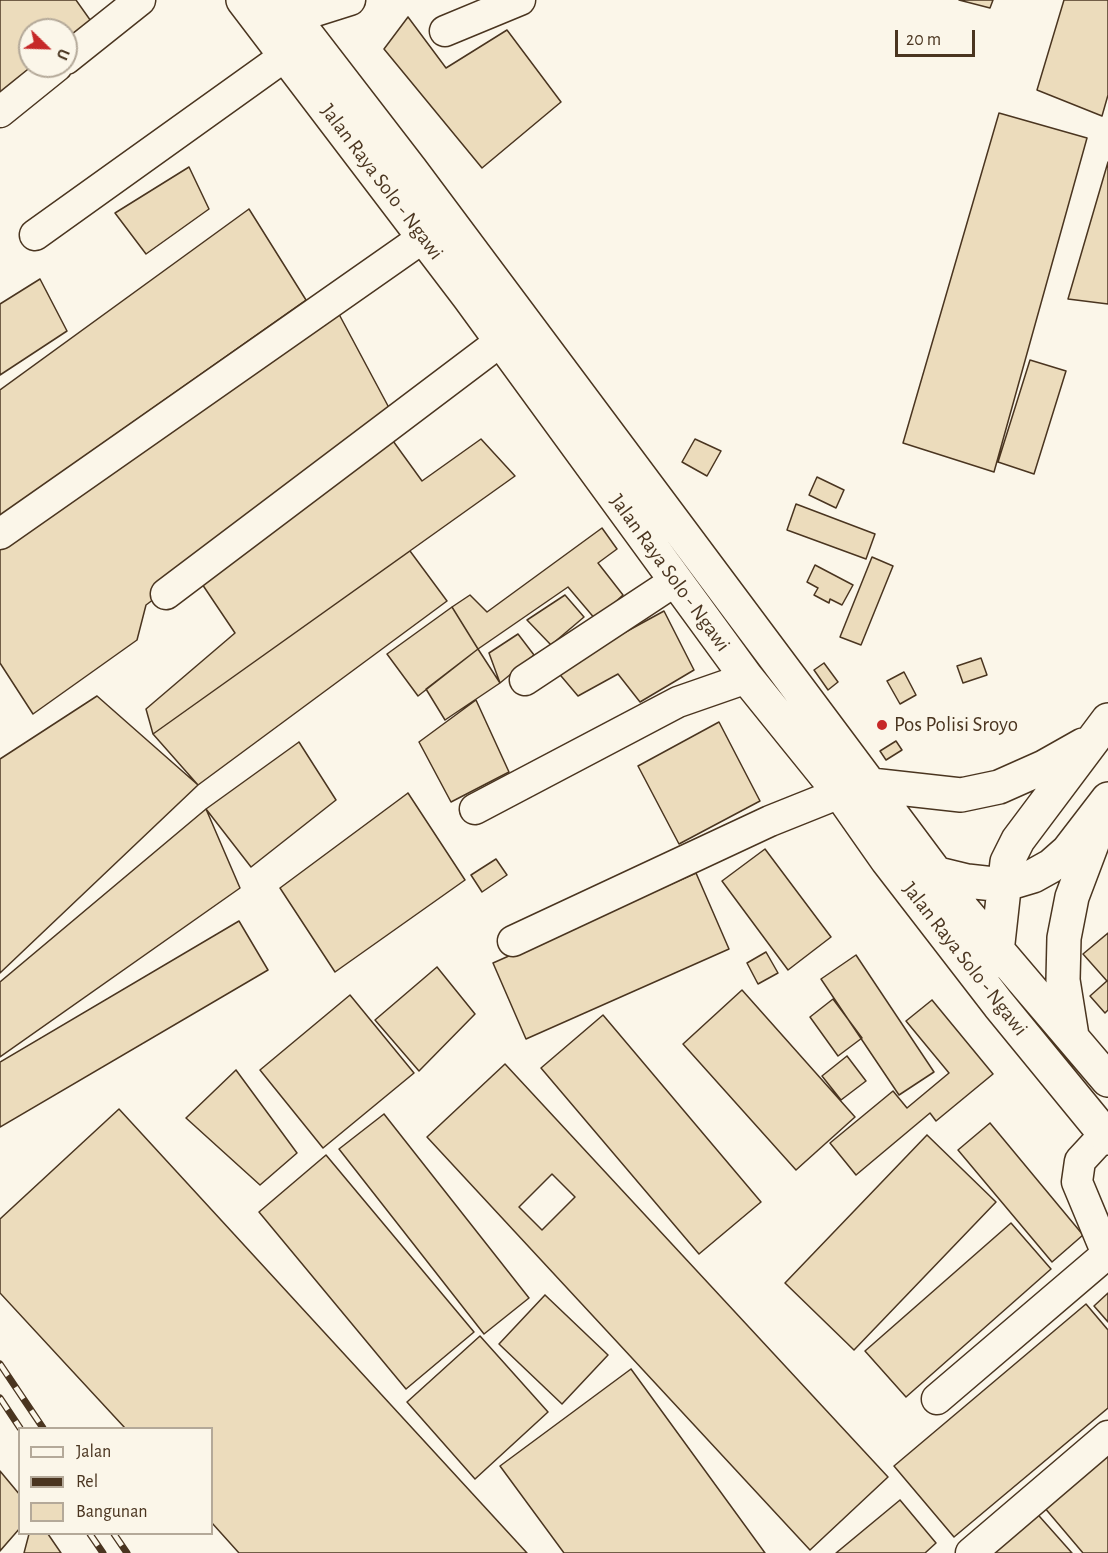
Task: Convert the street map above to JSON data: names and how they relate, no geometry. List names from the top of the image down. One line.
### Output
{"streets":{"highway":["Jalan Raya Solo - Ngawi"]},"places":["Pos Polisi Sroyo"],"legend":["Jalan","Rel","Bangunan"],"scale_bar":"20 m","north":"bottom right"}
